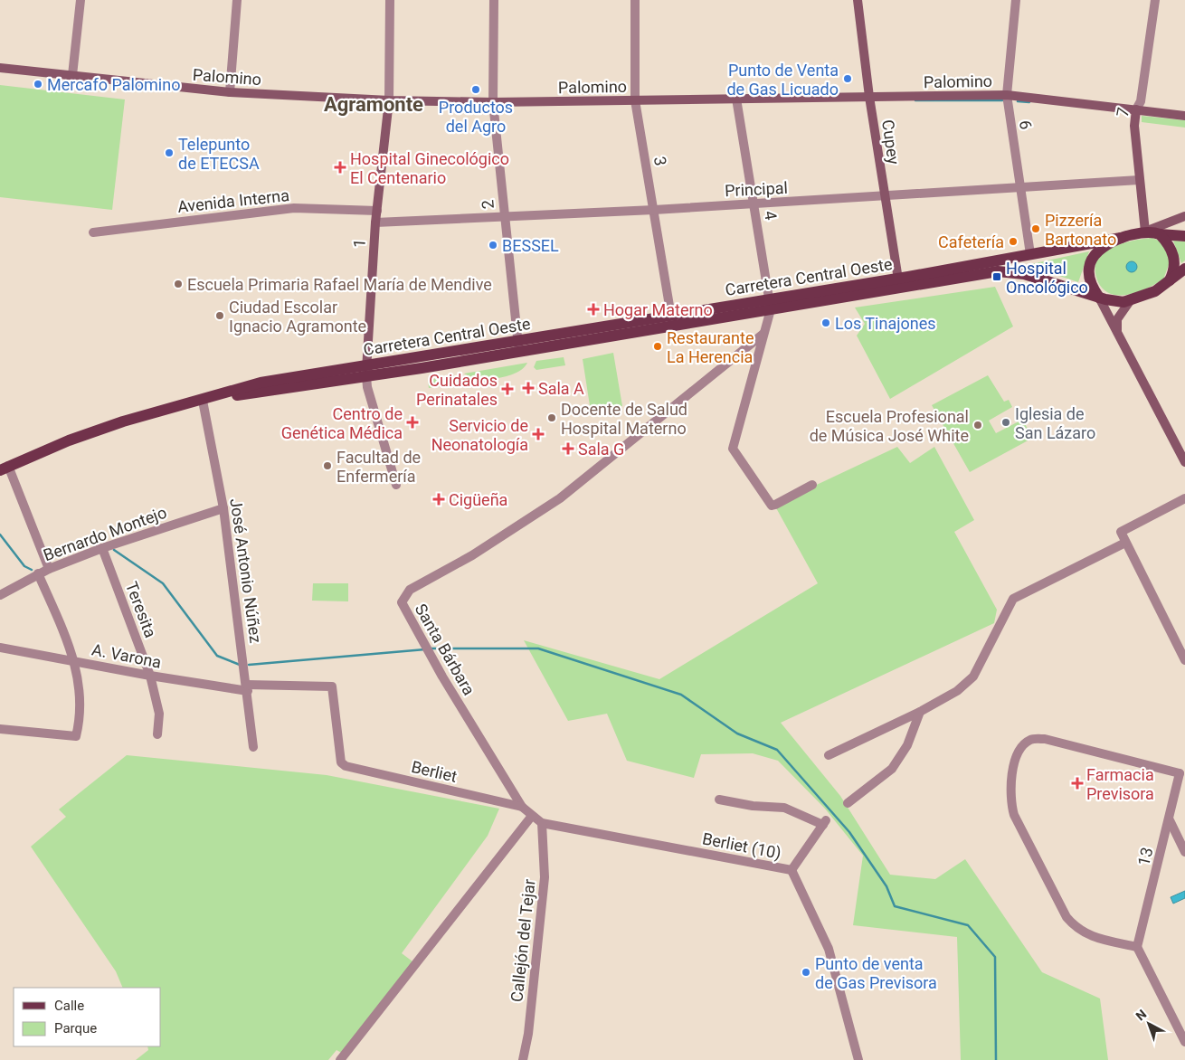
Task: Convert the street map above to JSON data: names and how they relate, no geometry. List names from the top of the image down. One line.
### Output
{"streets":{"main road":["Carretera Central Oeste"],"street":["Palomino","7","6","Cupey","3","Principal","Avenida Interna","2","4","1","Bernardo Montejo","José Antonio Núñez","Teresita","Santa Bárbara","A. Varona","Berliet","Berliet (10)","13","Callejón del Tejar"]},"crossings":[["Palomino","7"],["Palomino","6"],["Palomino","Cupey"],["Palomino","3"],["Palomino","2"],["Palomino","4"],["Palomino","1"],["7","Principal"],["7","Carretera Central Oeste"],["6","Principal"],["6","Carretera Central Oeste"],["Cupey","Principal"],["Cupey","Carretera Central Oeste"],["3","Principal"],["3","Carretera Central Oeste"],["Principal","2"],["Principal","4"],["Principal","1"],["Avenida Interna","1"],["2","Carretera Central Oeste"],["4","Carretera Central Oeste"],["1","Carretera Central Oeste"],["Carretera Central Oeste","José Antonio Núñez"],["Bernardo Montejo","José Antonio Núñez"],["Bernardo Montejo","Teresita"],["José Antonio Núñez","A. Varona"],["Teresita","A. Varona"],["Santa Bárbara","Berliet"],["Santa Bárbara","Berliet (10)"],["Santa Bárbara","Callejón del Tejar"],["A. Varona","Berliet"],["Berliet (10)","Callejón del Tejar"]],"districts":["Agramonte"],"places":{"other":["Punto de Venta de Gas Licuado","Mercafo Palomino","Productos del Agro","Telepunto de ETECSA","Pizzería Bartonato","Cafetería","BESSEL","Escuela Primaria Rafael María de Mendive","Ciudad Escolar Ignacio Agramonte","Los Tinajones","Restaurante La Herencia","Docente de Salud Hospital Materno","Iglesia de San Lázaro","Escuela Profesional de Música José White","Facultad de Enfermería","Punto de venta de Gas Previsora"],"health":["Hospital Ginecológico El Centenario","Hogar Materno","Sala A","Cuidados Perinatales","Centro de Genética Médica","Servicio de Neonatología","Sala G","Cigüeña","Farmacia Previsora"],"transit":["Hospital Oncológico"]},"legend":["Calle","Parque"],"north":"top left"}
